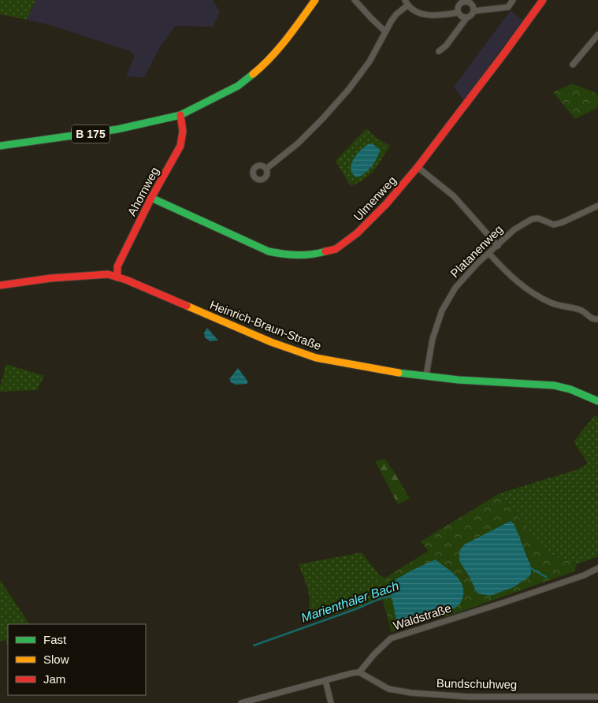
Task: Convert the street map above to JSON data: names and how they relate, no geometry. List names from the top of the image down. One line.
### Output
{"streets":{"street":["B 175","Ahornweg","Ulmenweg","Platanenweg","Heinrich-Braun-Straße","Waldstraße","Bundschuhweg"]},"crossings":[["B 175","Ahornweg"],["Ahornweg","Ulmenweg"],["Ahornweg","Heinrich-Braun-Straße"],["Platanenweg","Heinrich-Braun-Straße"],["Waldstraße","Bundschuhweg"]],"water":["Marienthaler Bach"],"legend":["Fast","Slow","Jam"]}
